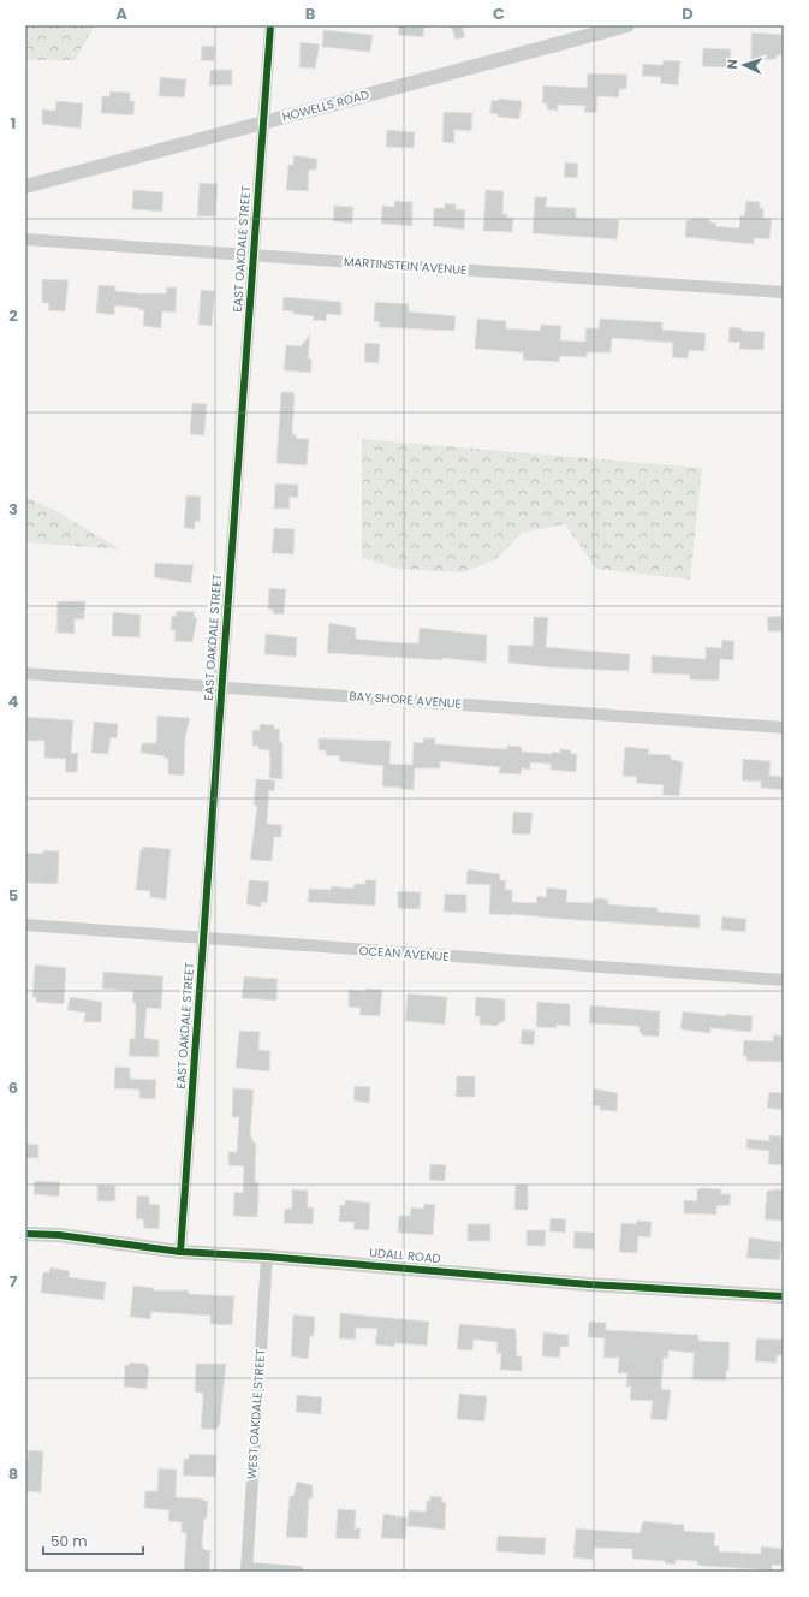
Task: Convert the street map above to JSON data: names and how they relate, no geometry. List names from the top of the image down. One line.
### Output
{"streets":{"street":["HOWELLS ROAD","EAST OAKDALE STREET","MARTINSTEIN AVENUE","BAY SHORE AVENUE","OCEAN AVENUE","UDALL ROAD","WEST OAKDALE STREET"]},"crossings":[["HOWELLS ROAD","EAST OAKDALE STREET"],["EAST OAKDALE STREET","MARTINSTEIN AVENUE"],["EAST OAKDALE STREET","BAY SHORE AVENUE"],["EAST OAKDALE STREET","OCEAN AVENUE"],["EAST OAKDALE STREET","UDALL ROAD"],["UDALL ROAD","WEST OAKDALE STREET"]],"scale_bar":"50 m","north":"left","grid":{"columns":["A","B","C","D"],"rows":["1","2","3","4","5","6","7","8"]}}
